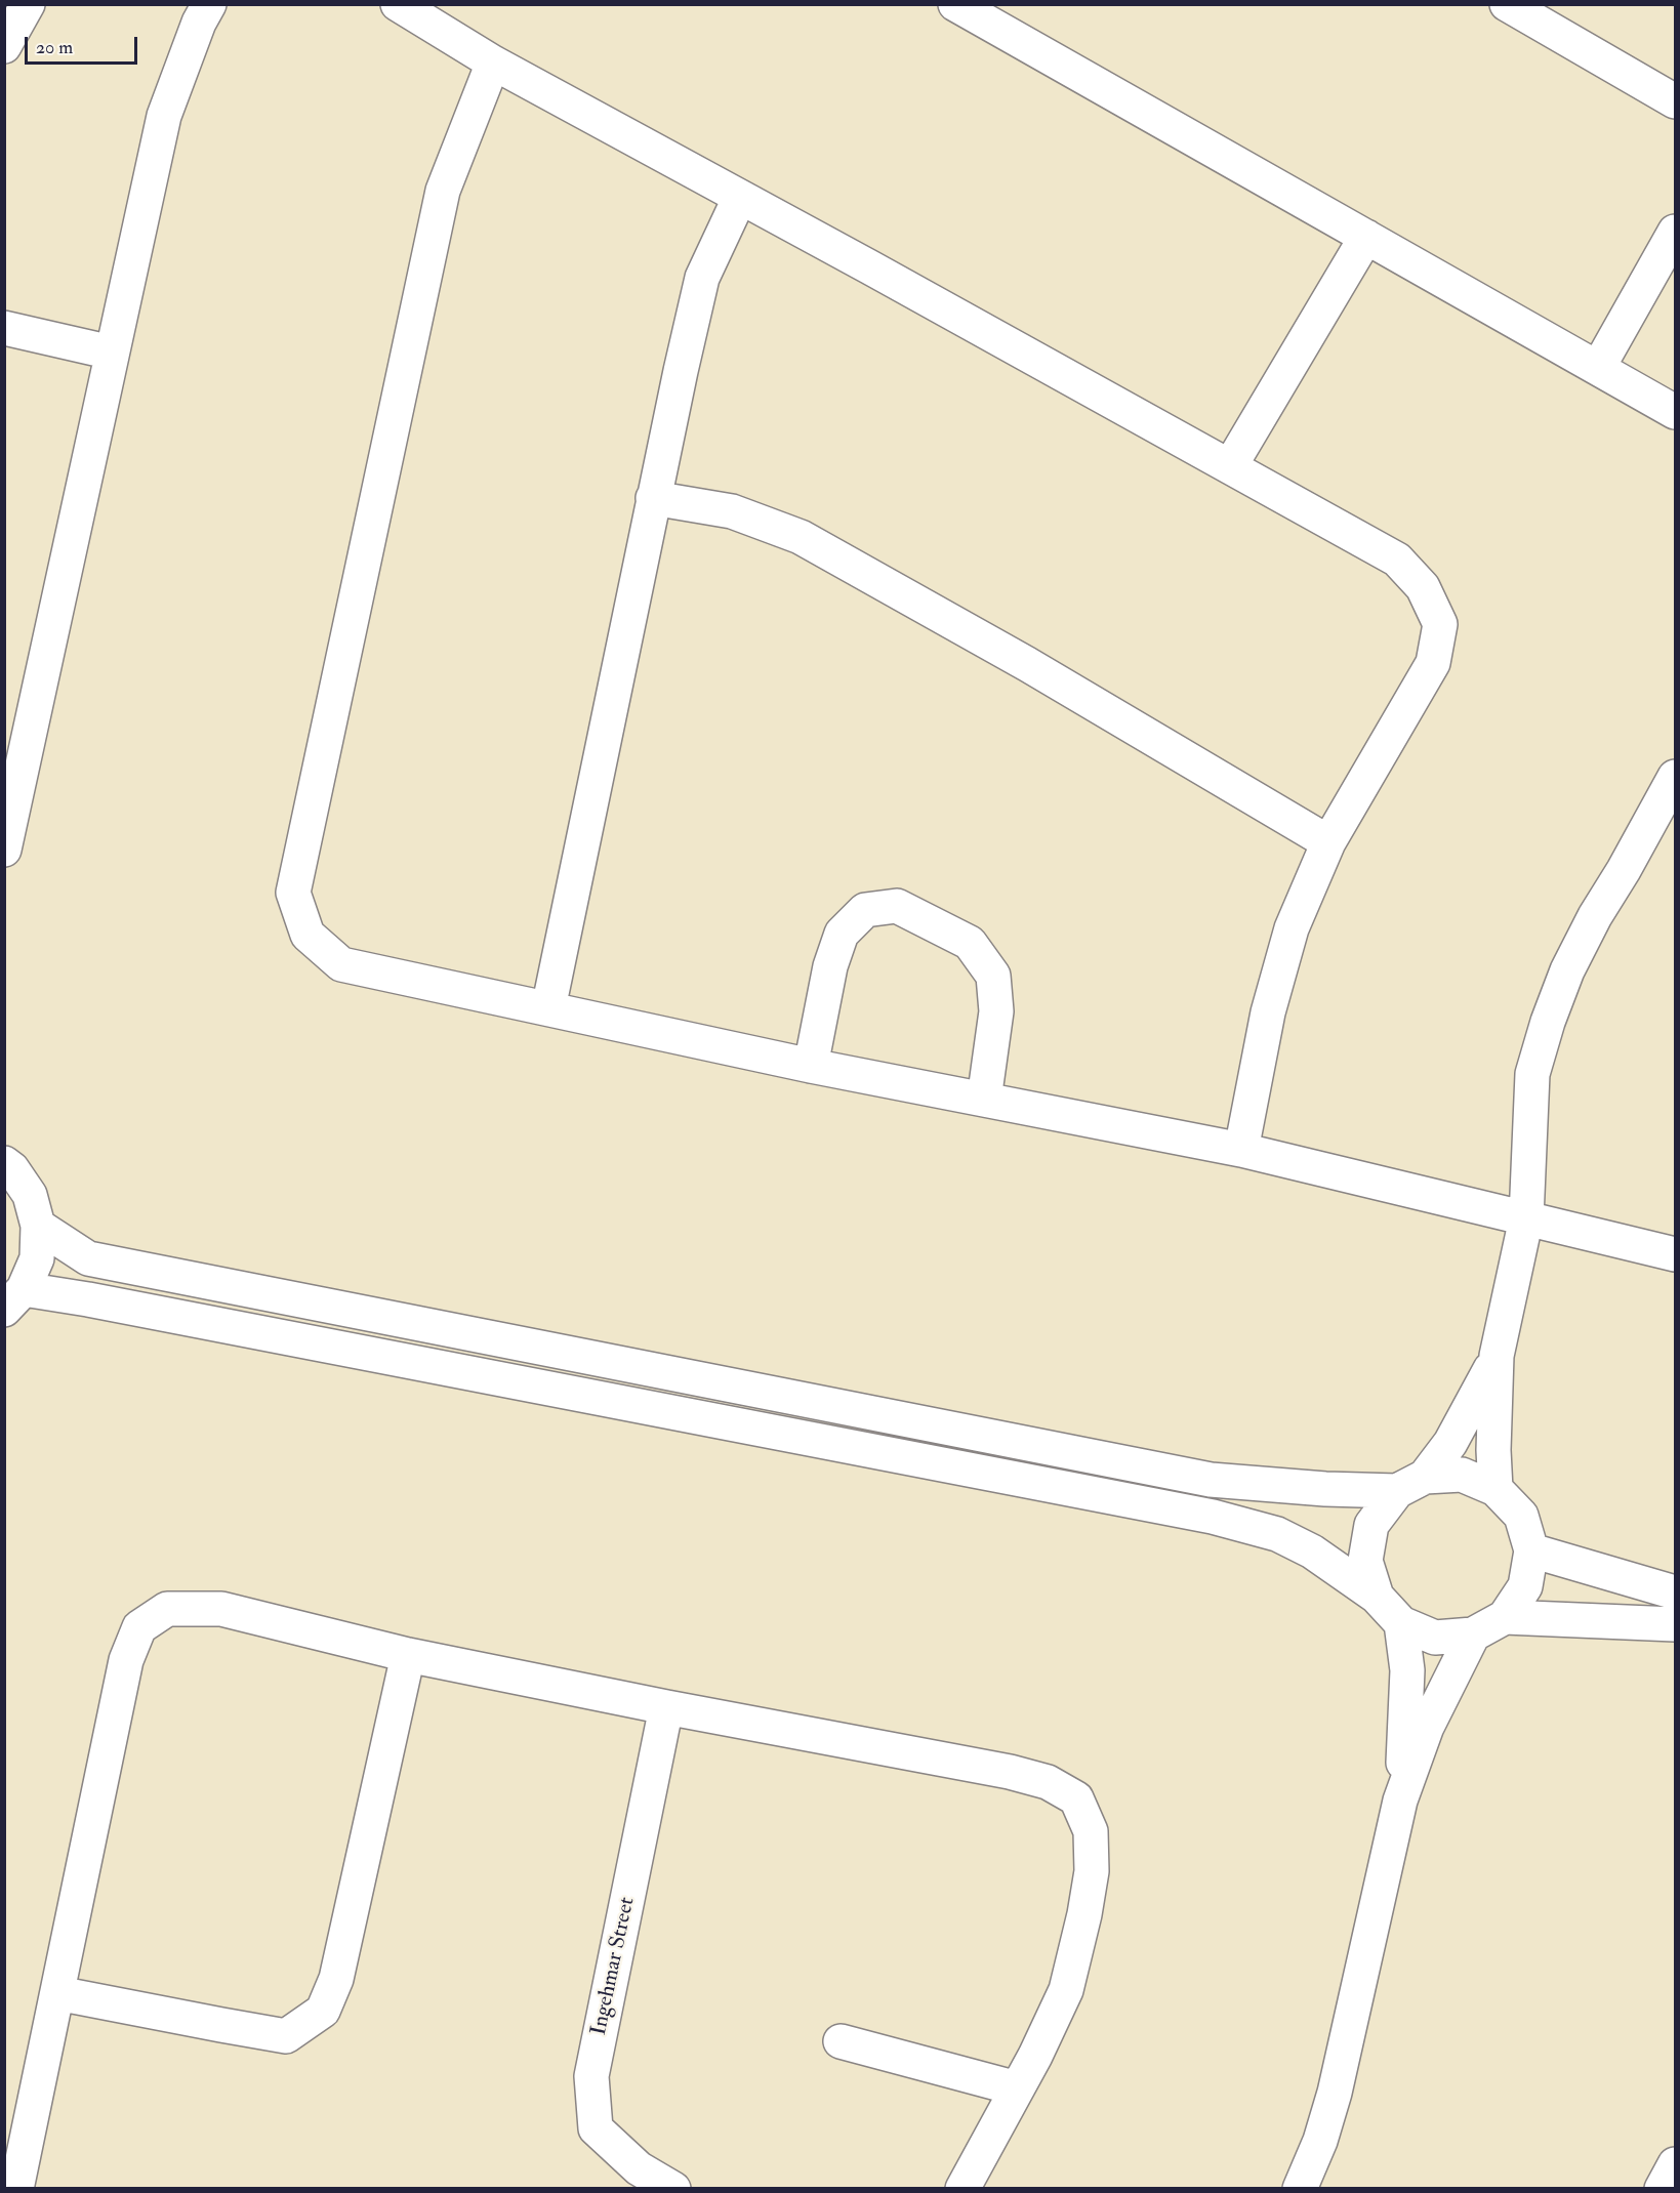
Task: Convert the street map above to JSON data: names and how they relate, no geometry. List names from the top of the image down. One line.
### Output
{"streets":{"street":["Ingehmar Street"]},"scale_bar":"20 m"}
